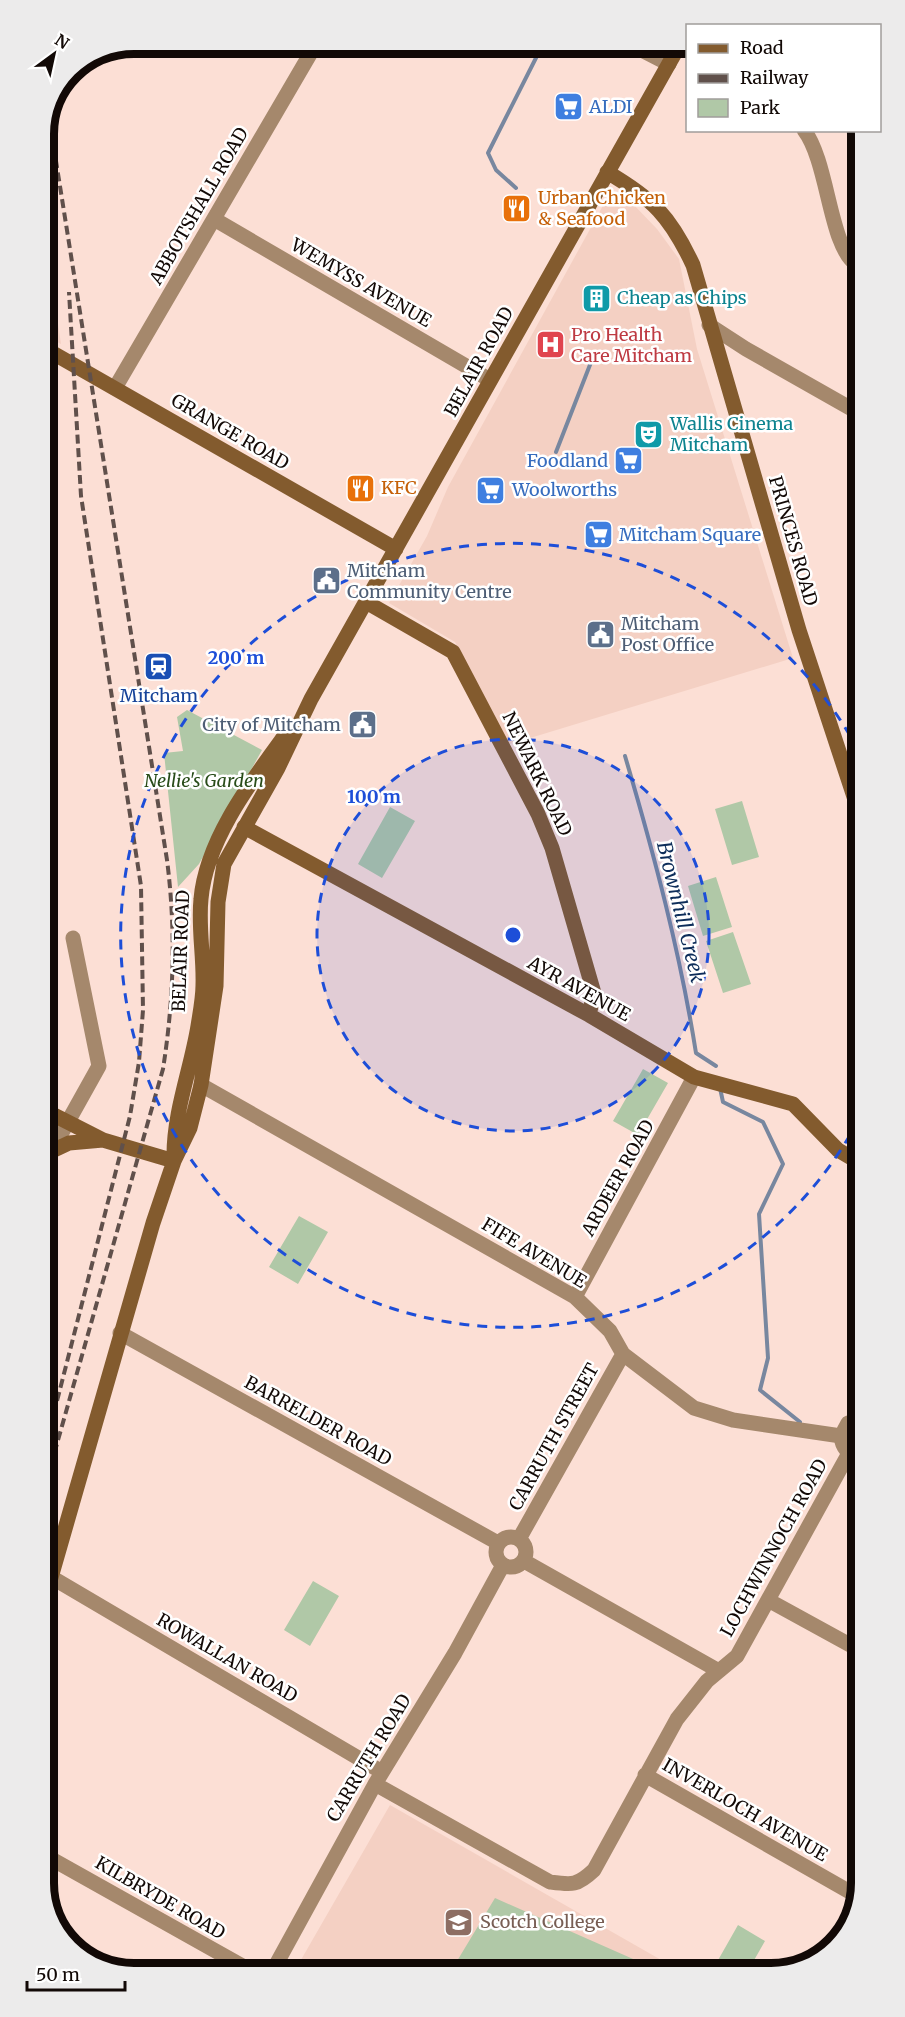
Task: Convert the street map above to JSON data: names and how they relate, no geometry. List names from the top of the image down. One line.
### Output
{"streets":{"street":["ABBOTSHALL ROAD","WEMYSS AVENUE","BELAIR ROAD","GRANGE ROAD","PRINCES ROAD","NEWARK ROAD","AYR AVENUE","ARDEER ROAD","FIFE AVENUE","BARRELDER ROAD","CARRUTH STREET","LOCHWINNOCH ROAD","ROWALLAN ROAD","CARRUTH ROAD","INVERLOCH AVENUE","KILBRYDE ROAD"]},"crossings":[["ABBOTSHALL ROAD","WEMYSS AVENUE"],["ABBOTSHALL ROAD","GRANGE ROAD"],["WEMYSS AVENUE","BELAIR ROAD"],["BELAIR ROAD","GRANGE ROAD"],["BELAIR ROAD","PRINCES ROAD"],["BELAIR ROAD","NEWARK ROAD"],["BELAIR ROAD","AYR AVENUE"],["BELAIR ROAD","FIFE AVENUE"],["BELAIR ROAD","BARRELDER ROAD"],["NEWARK ROAD","AYR AVENUE"],["AYR AVENUE","ARDEER ROAD"],["ARDEER ROAD","FIFE AVENUE"],["FIFE AVENUE","CARRUTH STREET"],["BARRELDER ROAD","CARRUTH STREET"],["BARRELDER ROAD","CARRUTH ROAD"],["CARRUTH STREET","CARRUTH ROAD"],["LOCHWINNOCH ROAD","ROWALLAN ROAD"],["LOCHWINNOCH ROAD","CARRUTH ROAD"],["LOCHWINNOCH ROAD","INVERLOCH AVENUE"],["ROWALLAN ROAD","CARRUTH ROAD"]],"water":["Brownhill Creek"],"parks":["Nellie's Garden"],"places":{"supermarket":["ALDI","Foodland","Woolworths","Mitcham Square"],"restaurant":["Urban Chicken & Seafood","KFC"],"building":["Cheap as Chips"],"hospital":["Pro Health Care Mitcham"],"theatre":["Wallis Cinema Mitcham"],"public building":["Mitcham Community Centre","Mitcham Post Office","City of Mitcham"],"station":["Mitcham"],"school or university":["Scotch College"]},"legend":["Road","Railway","Park"],"scale_bar":"50 m","north":"top right","rings":["200 m","100 m"]}
